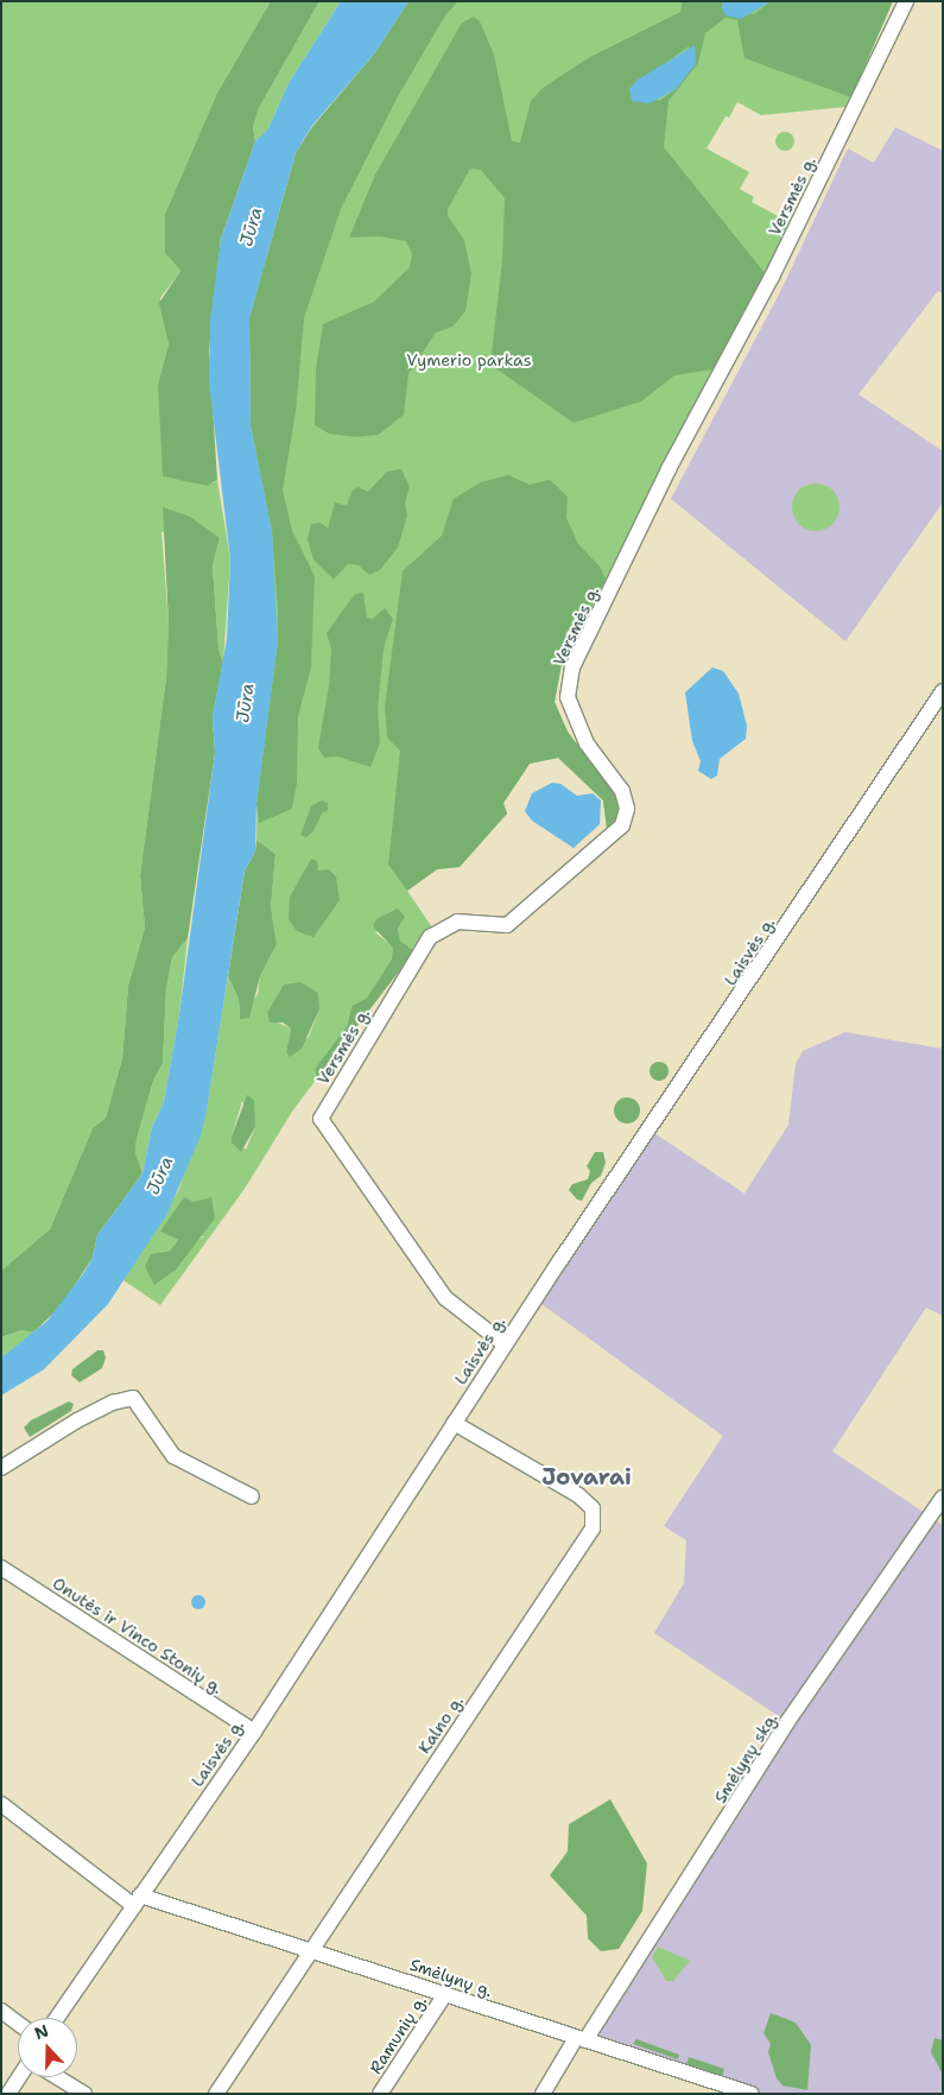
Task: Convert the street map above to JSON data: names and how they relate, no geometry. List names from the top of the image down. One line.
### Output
{"streets":{"street":["Versmės g.","Laisvės g.","Onutės ir Vinco Stonių g.","Kalno g.","Smėlynų skg.","Smėlynų g.","Ramunių g."]},"crossings":[["Versmės g.","Laisvės g."],["Laisvės g.","Onutės ir Vinco Stonių g."],["Laisvės g.","Kalno g."],["Laisvės g.","Smėlynų g."],["Kalno g.","Smėlynų g."],["Smėlynų skg.","Smėlynų g."],["Smėlynų g.","Ramunių g."]],"districts":["Jovarai"],"water":["Jūra"],"parks":["Vymerio parkas"],"north":"top"}
